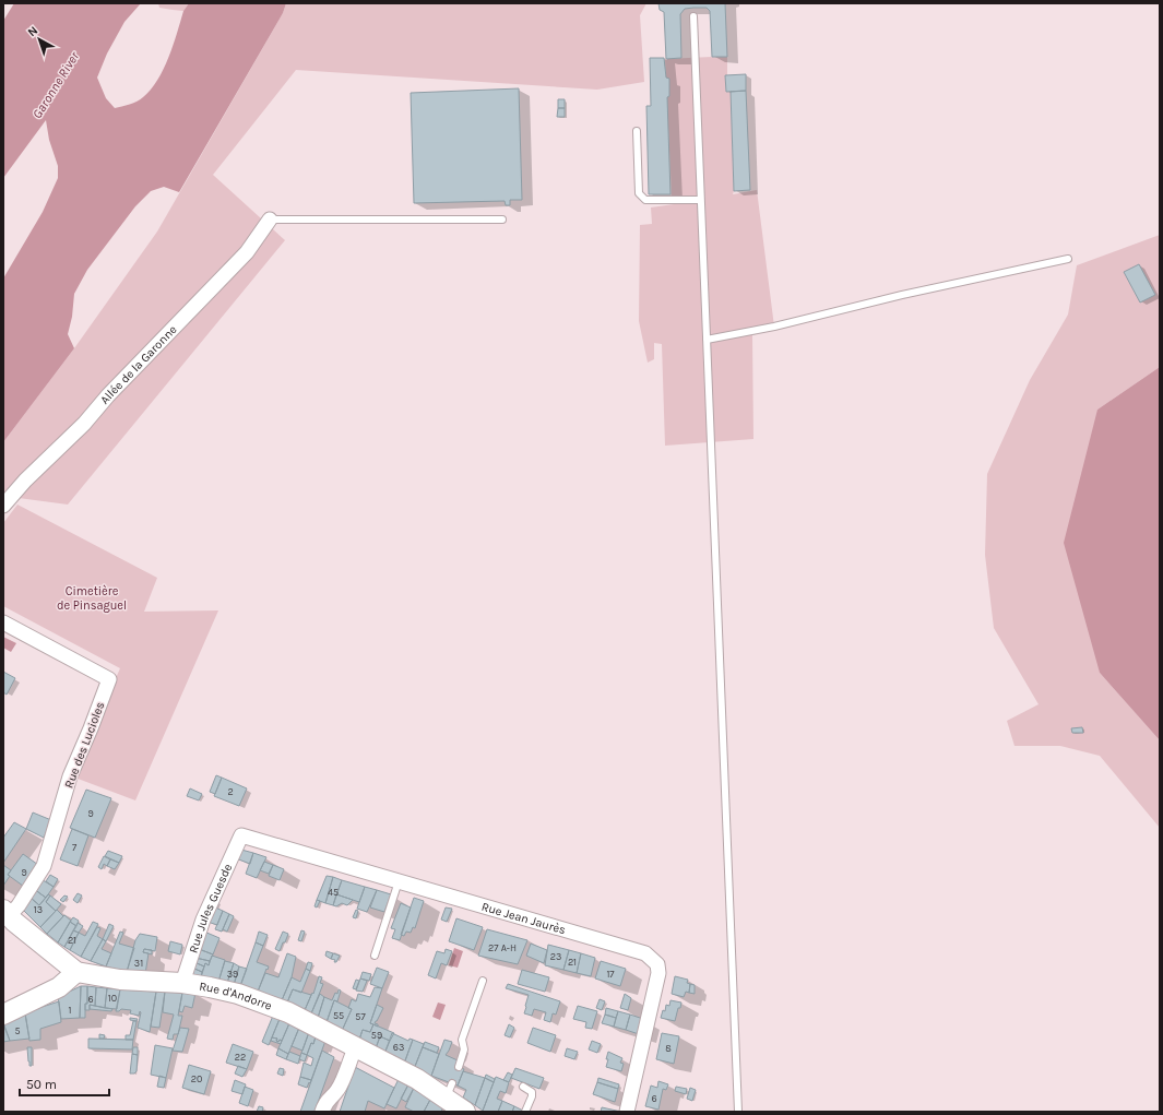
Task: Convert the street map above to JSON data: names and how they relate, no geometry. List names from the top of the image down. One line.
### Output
{"streets":{"main road":["Rue d'Andorre"],"street":["Allée de la Garonne","Rue des Lucioles","Rue Jules Guesde","Rue Jean Jaurès"]},"crossings":[["Rue des Lucioles","Rue d'Andorre"],["Rue Jules Guesde","Rue Jean Jaurès"],["Rue Jules Guesde","Rue d'Andorre"]],"water":["Garonne River"],"parks":["Cimetière de Pinsaguel"],"house_numbers":["2","9","7","9","45","13","21","27 A-H","23","21","31","39","17","10","6","1","55","57","5","59","63","8","22","20","6"],"scale_bar":"50 m","north":"top left"}
